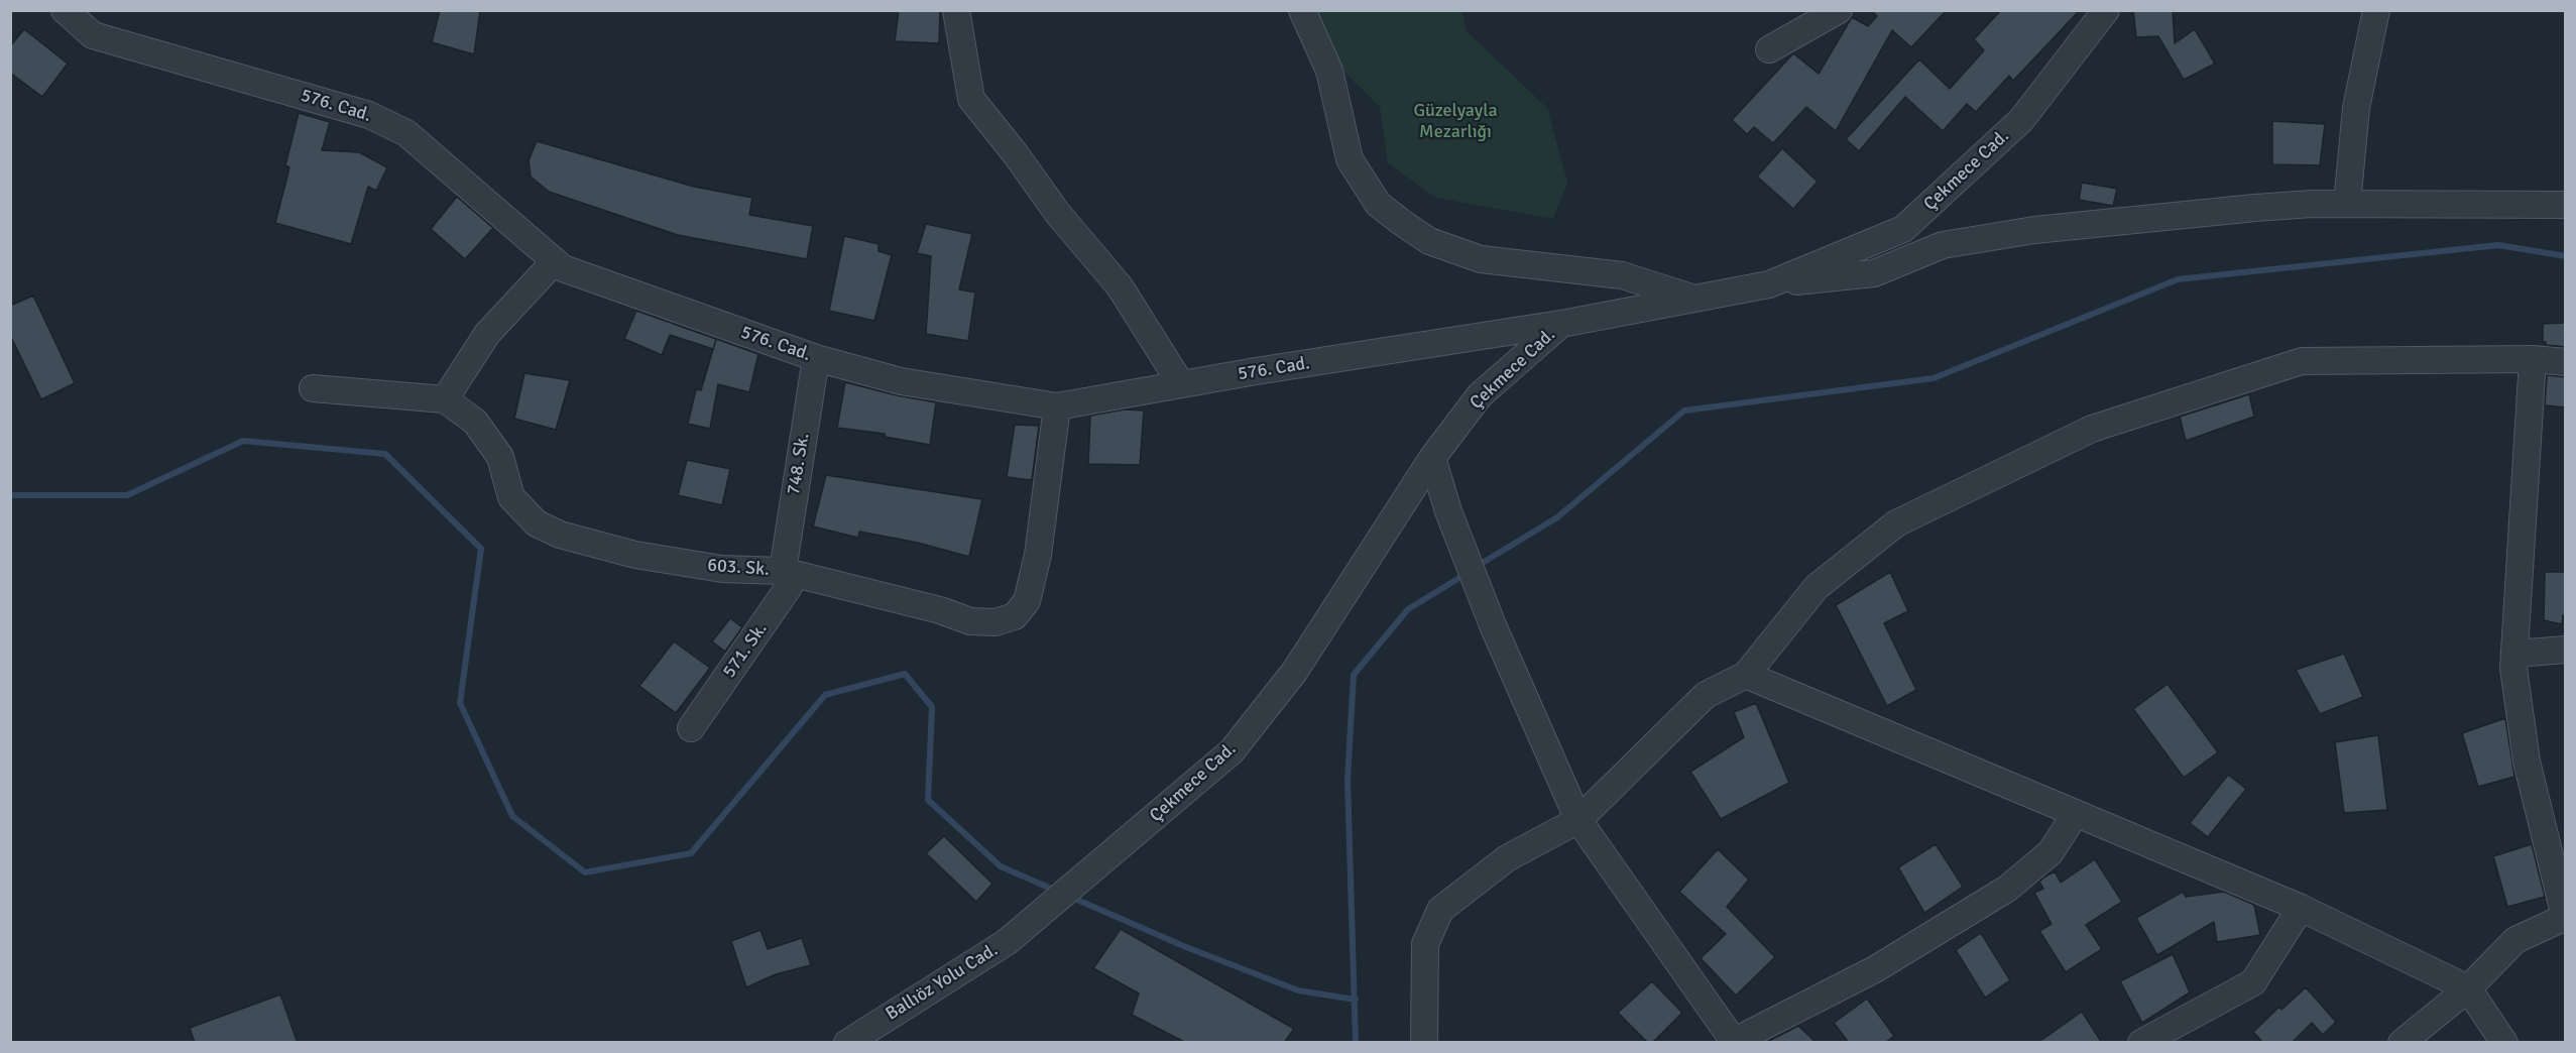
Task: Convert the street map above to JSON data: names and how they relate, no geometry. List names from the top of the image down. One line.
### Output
{"streets":{"street":["576. Cad.","Çekmece Cad.","748. Sk.","603. Sk.","571. Sk.","Ballıöz Yolu Cad."]},"crossings":[["576. Cad.","Çekmece Cad."],["576. Cad.","748. Sk."],["576. Cad.","603. Sk."],["Çekmece Cad.","Ballıöz Yolu Cad."],["748. Sk.","603. Sk."],["748. Sk.","571. Sk."],["603. Sk.","571. Sk."]],"parks":["Güzelyayla Mezarlığı"]}
